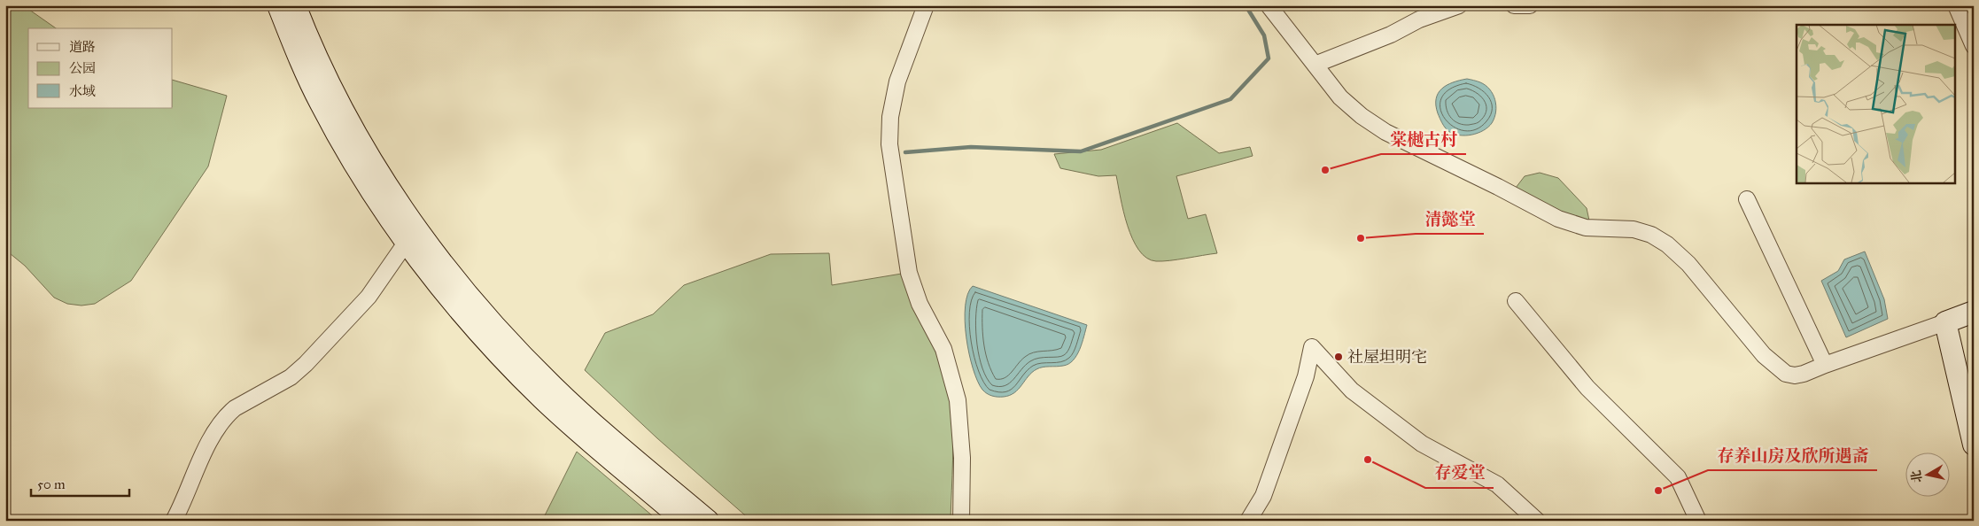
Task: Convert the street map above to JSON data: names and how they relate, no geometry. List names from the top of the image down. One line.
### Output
{"places":["棠樾古村","清懿堂","社屋坦明宅","存爱堂","存养山房及欣所遇斋"],"legend":["道路","公园","水域"],"scale_bar":"50 m","north":"left"}
